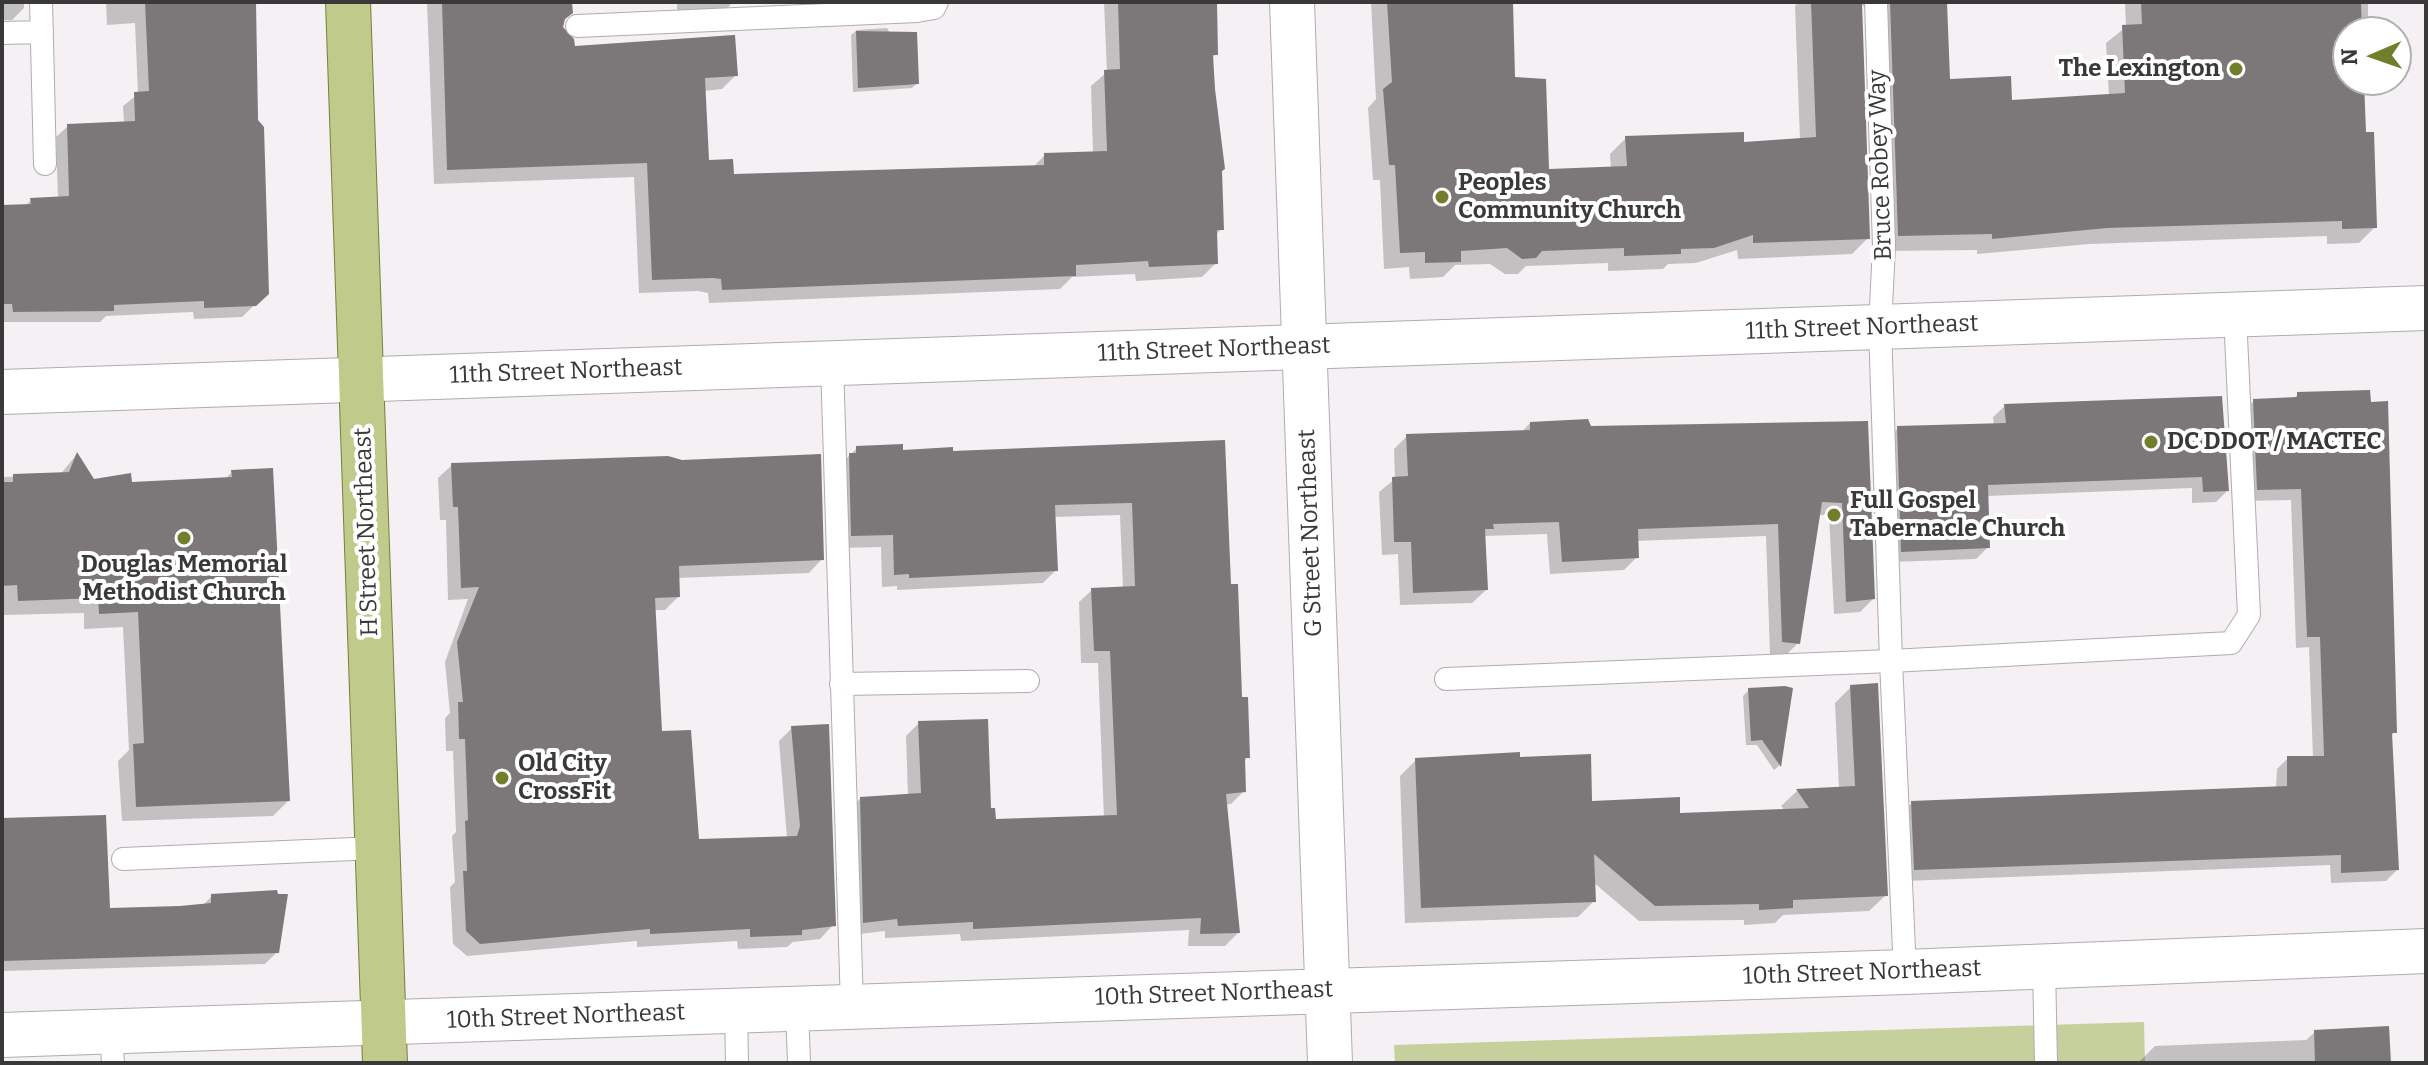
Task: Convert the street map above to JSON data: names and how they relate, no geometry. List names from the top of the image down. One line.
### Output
{"streets":{"main road":["H Street Northeast"],"street":["11th Street Northeast","G Street Northeast","10th Street Northeast"],"lane":["Bruce Robey Way"]},"crossings":[["Bruce Robey Way","11th Street Northeast"],["Bruce Robey Way","10th Street Northeast"],["11th Street Northeast","H Street Northeast"],["11th Street Northeast","G Street Northeast"],["H Street Northeast","10th Street Northeast"],["G Street Northeast","10th Street Northeast"]],"places":["The Lexington","Peoples Community Church","DC DDOT / MACTEC","Full Gospel Tabernacle Church","Douglas Memorial Methodist Church","Old City CrossFit"],"north":"left"}
